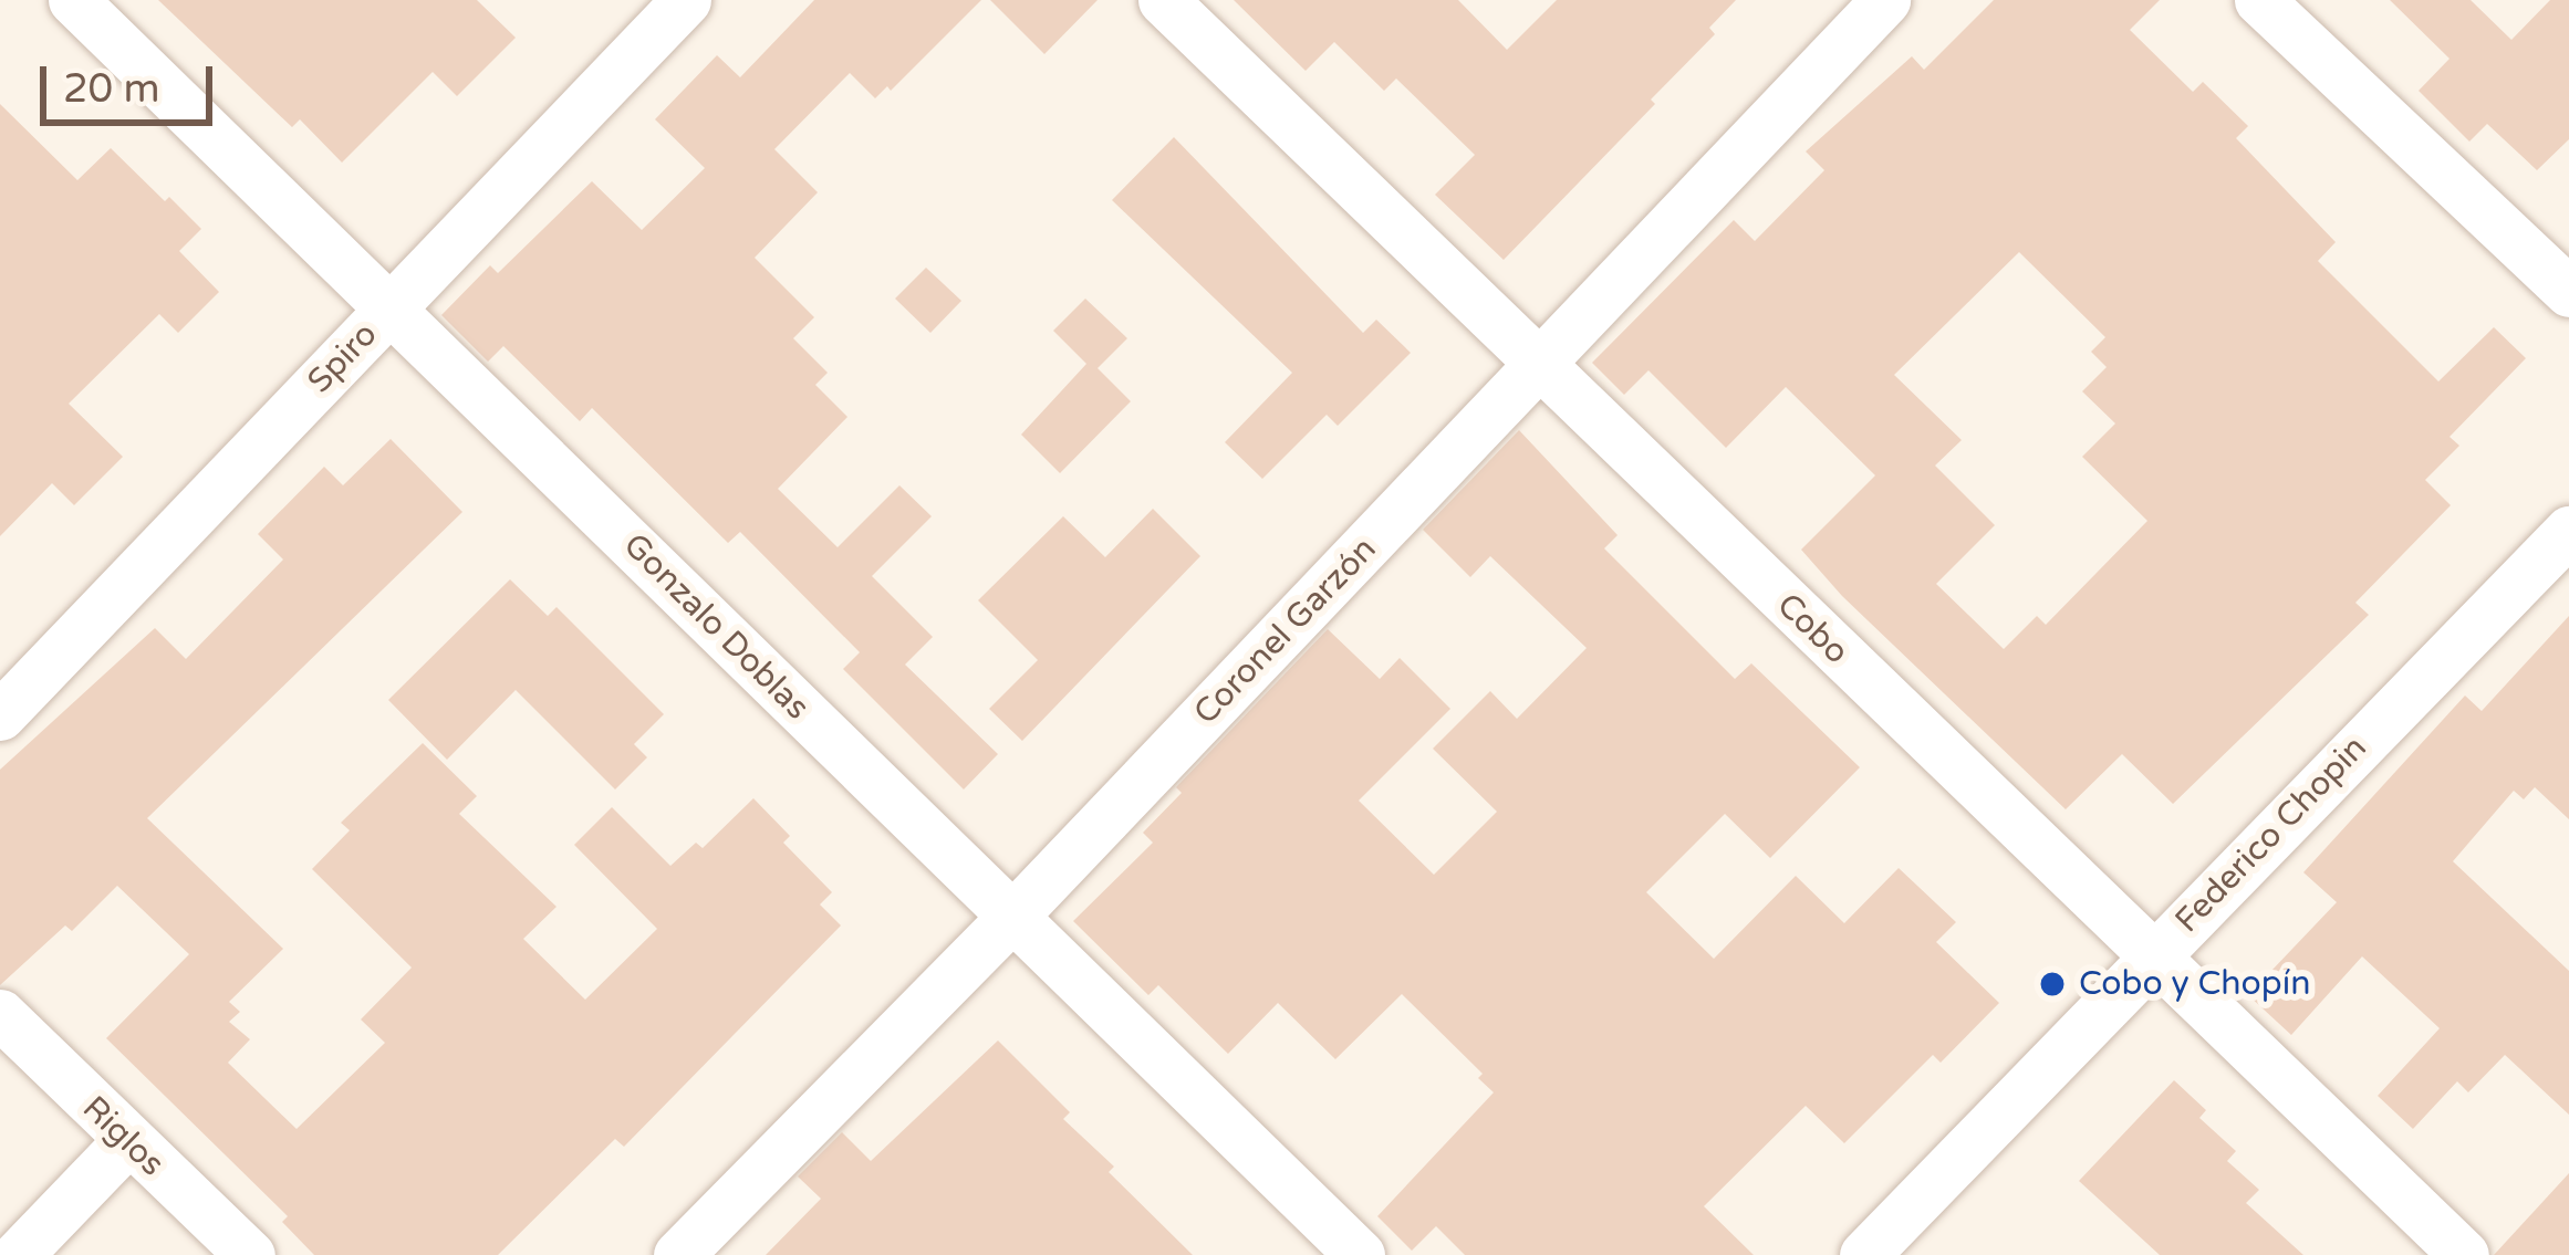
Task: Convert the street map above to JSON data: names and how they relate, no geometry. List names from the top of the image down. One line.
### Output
{"streets":{"street":["Spiro","Gonzalo Doblas","Cobo","Coronel Garzón","Federico Chopin","Riglos"]},"crossings":[["Spiro","Gonzalo Doblas"],["Gonzalo Doblas","Coronel Garzón"],["Cobo","Coronel Garzón"],["Cobo","Federico Chopin"]],"places":["Cobo y Chopín"],"scale_bar":"20 m"}
